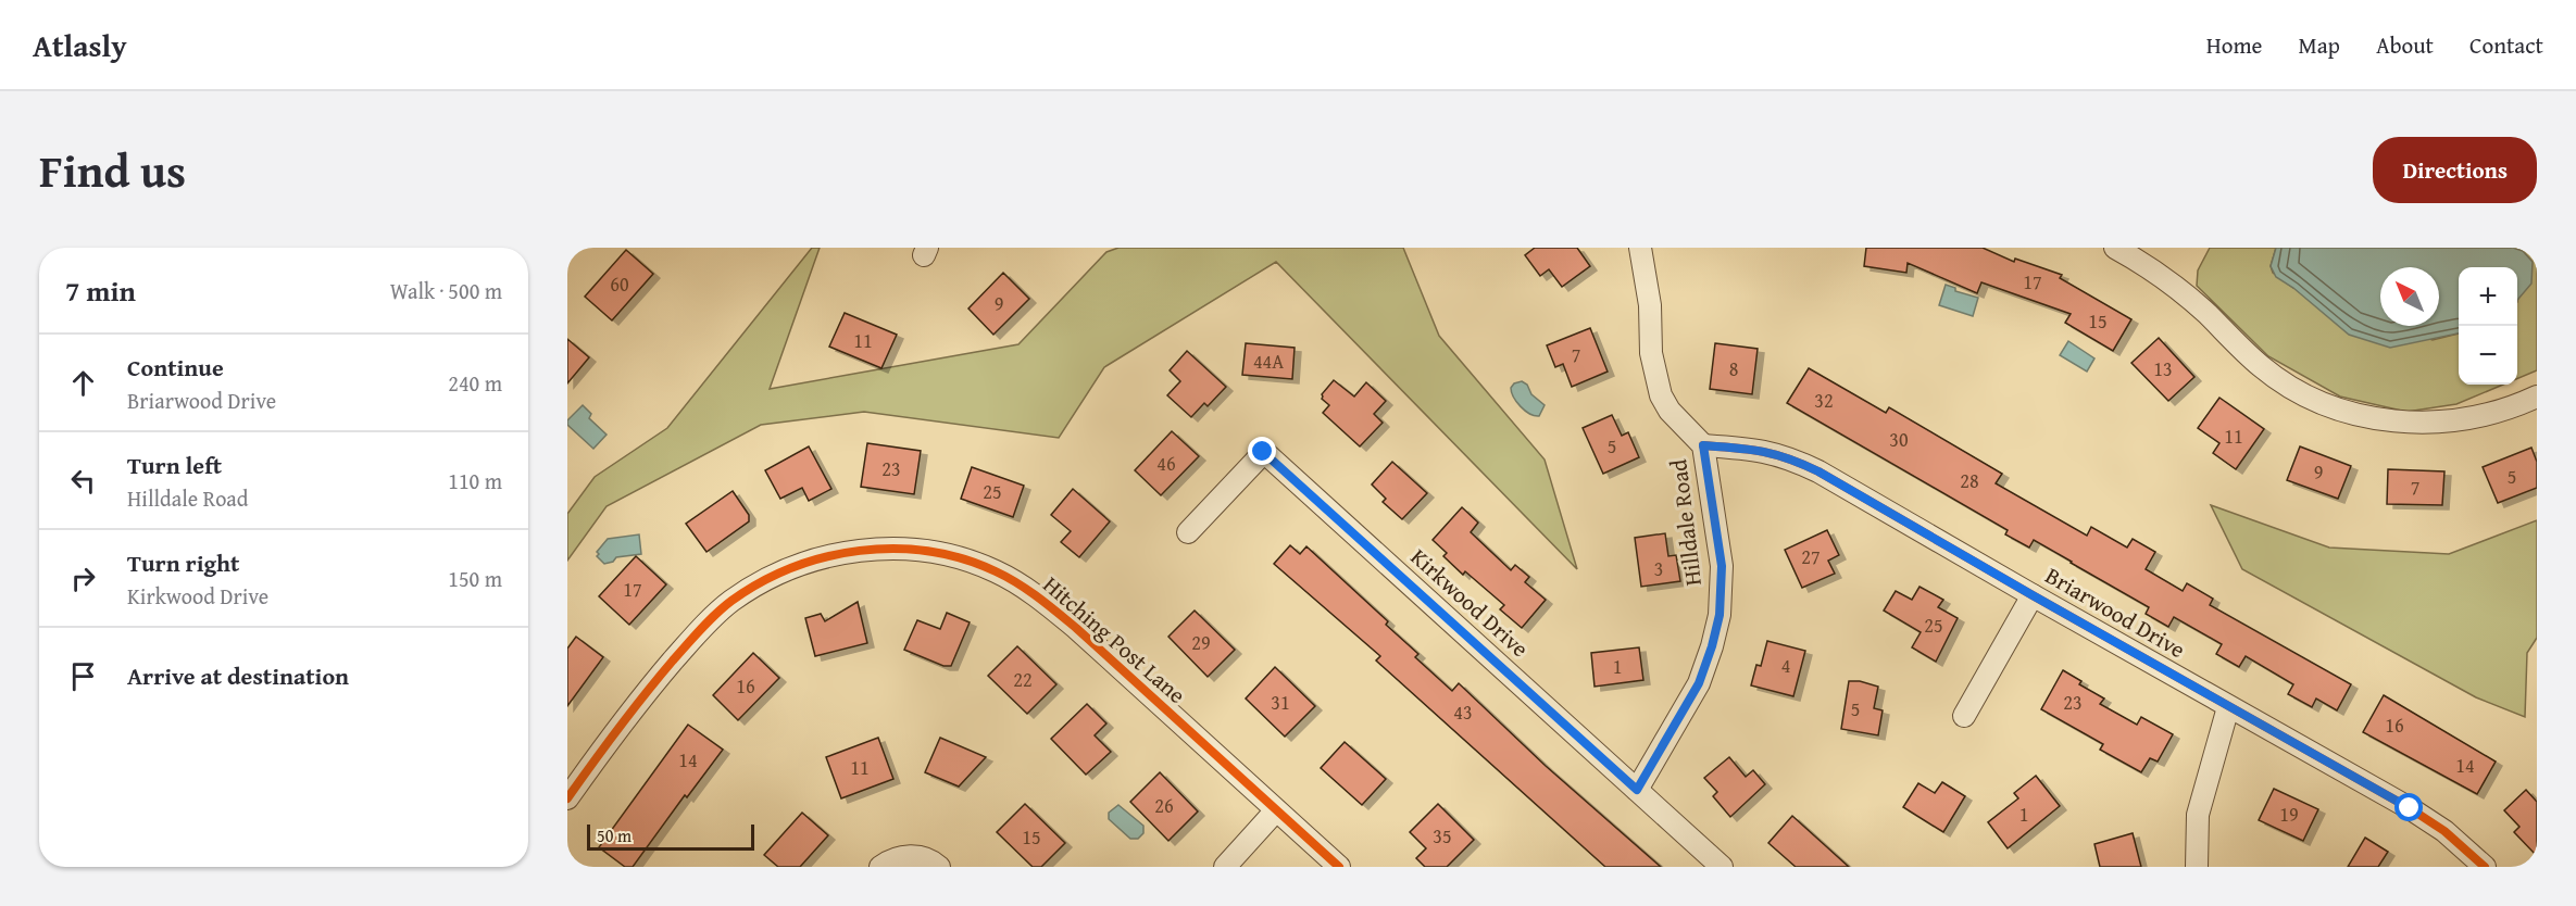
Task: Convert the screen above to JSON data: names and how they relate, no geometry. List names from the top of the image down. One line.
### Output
{"streets":{"street":["Hilldale Road","Kirkwood Drive","Briarwood Drive","Hitching Post Lane"]},"crossings":[["Hilldale Road","Kirkwood Drive"],["Hilldale Road","Briarwood Drive"]],"house_numbers":["17","60","9","15","11","7","44A","8","13","32","11","30","5","46","23","9","5","28","7","25","27","3","17","25","29","4","1","22","16","31","23","5","43","16","14","14","11","26","1","19","35","15"],"scale_bar":"50 m","north":"top left","page":{"header":"Atlasly","nav":["Home","Map","About","Contact"],"title":"Find us","buttons":"Directions","heading":["7 min","Walk · 500 m"],"map_buttons":["+","−"],"list":[["Continue","Briarwood Drive","240 m"],["Turn left","Hilldale Road","110 m"],["Turn right","Kirkwood Drive","150 m"],"Arrive at destination"],"scale":"50 m"}}
